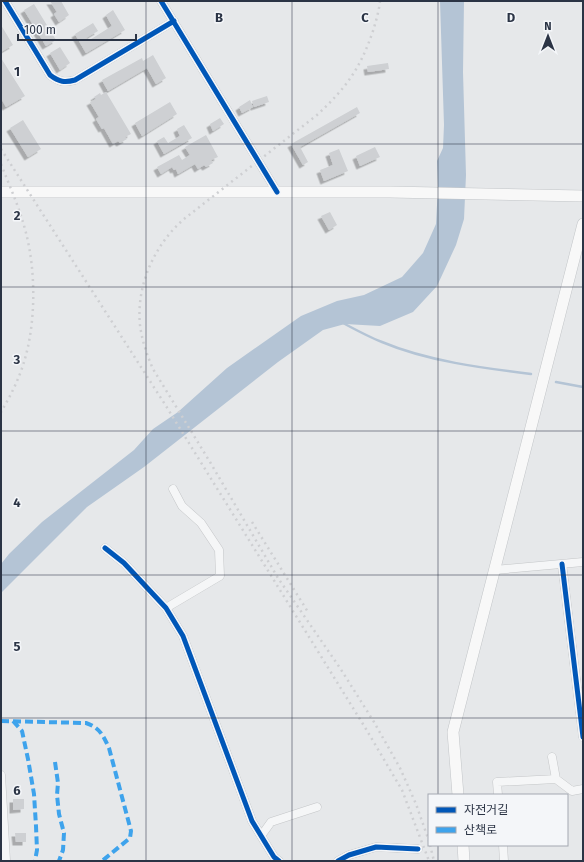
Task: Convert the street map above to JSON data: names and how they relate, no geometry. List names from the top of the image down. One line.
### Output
{"legend":["자전거길","산책로"],"scale_bar":"100 m","north":"top","grid":{"columns":["B","C","D"],"rows":["1","2","3","4","5","6"]}}
